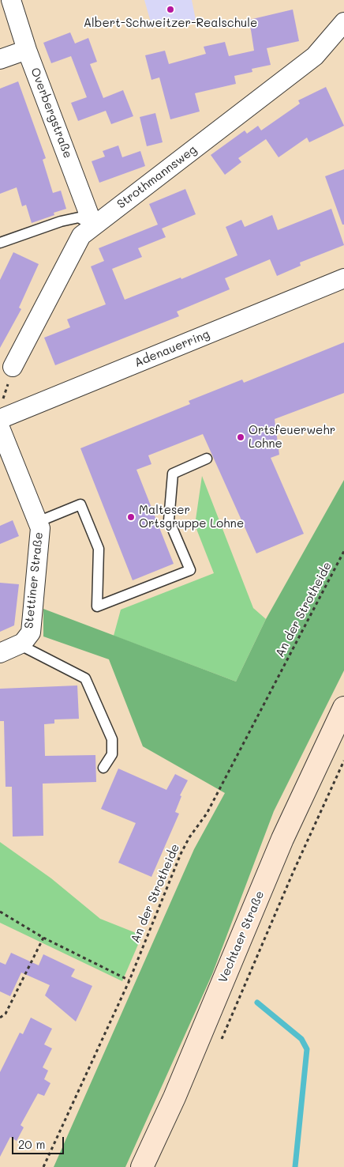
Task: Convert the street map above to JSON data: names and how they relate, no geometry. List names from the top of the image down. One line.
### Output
{"streets":{"main road":["Vechtaer Straße"],"street":["Overbergstraße","Strothmannsweg","Adenauerring","Stettiner Straße"],"path":["An der Strotheide"]},"crossings":[["Overbergstraße","Strothmannsweg"]],"places":["Albert-Schweitzer-Realschule","Ortsfeuerwehr Lohne","Malteser Ortsgruppe Lohne"],"scale_bar":"20 m"}
